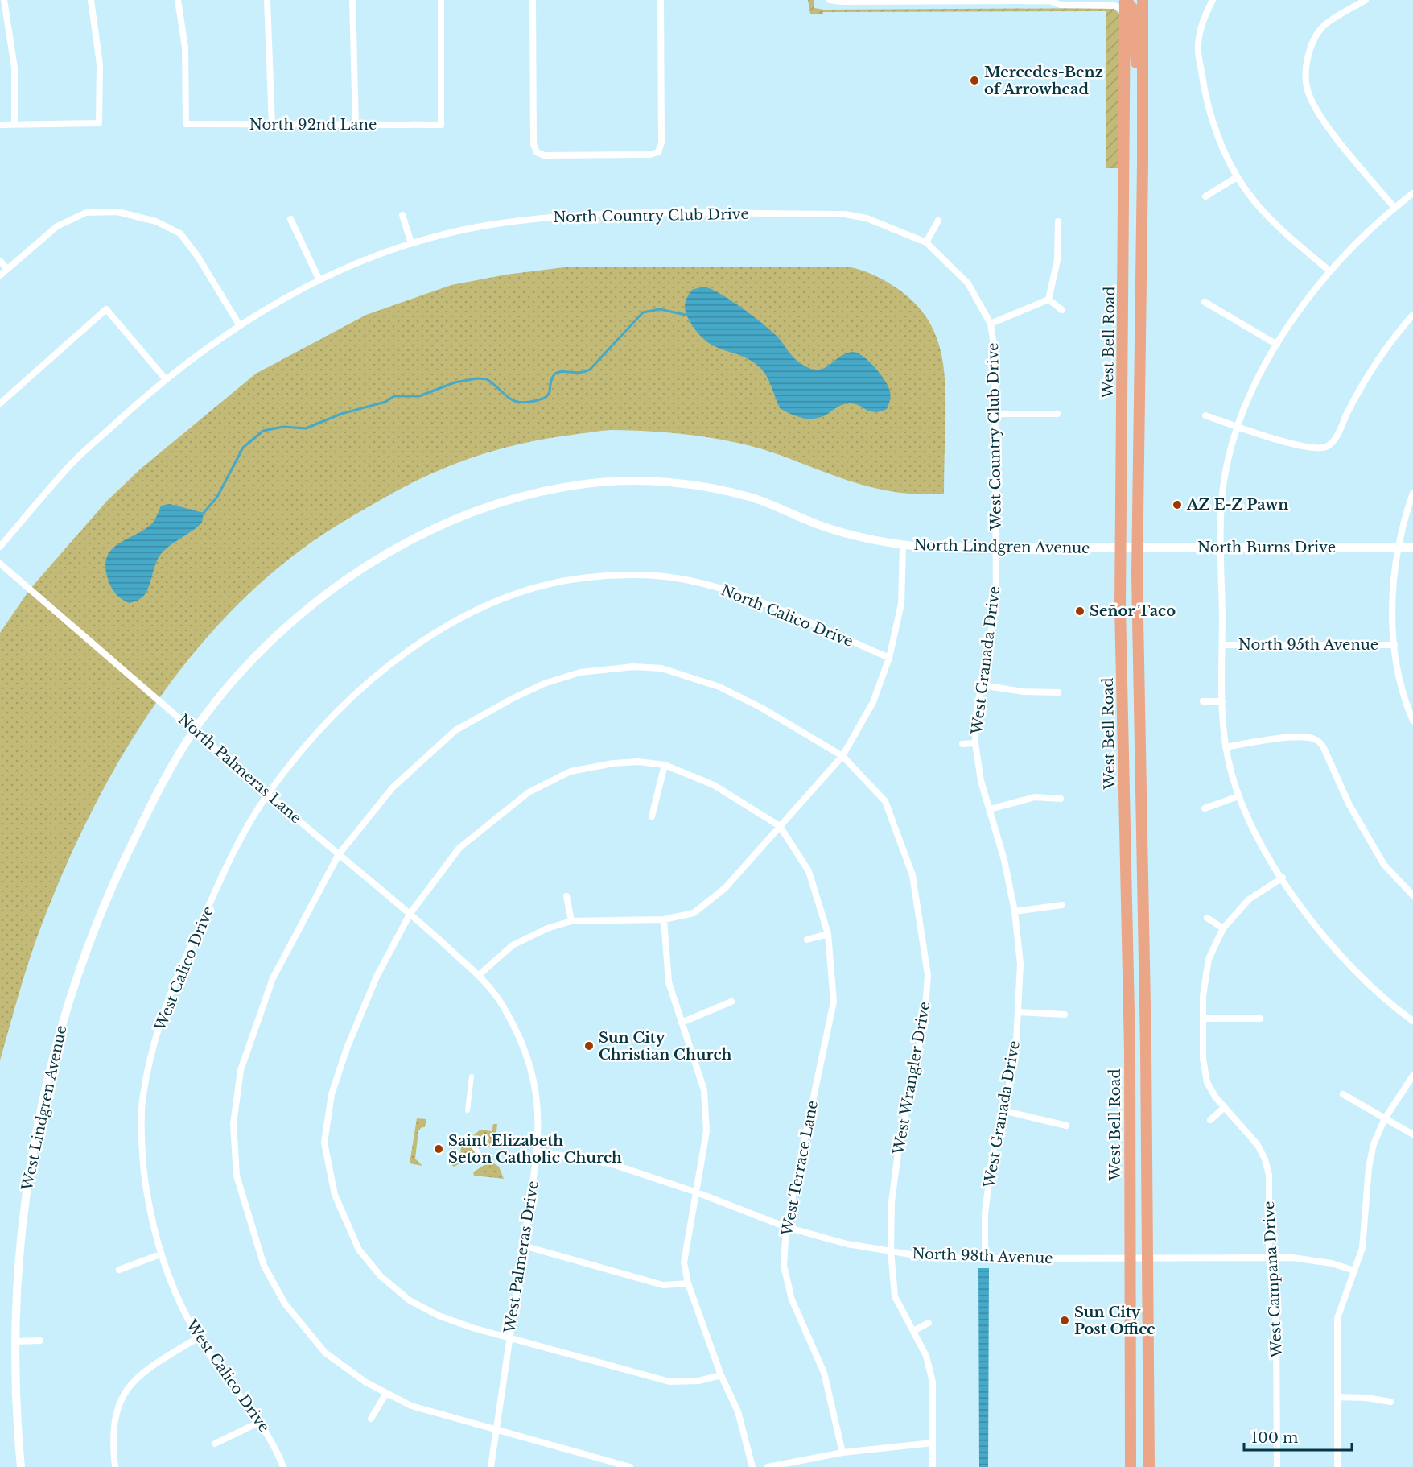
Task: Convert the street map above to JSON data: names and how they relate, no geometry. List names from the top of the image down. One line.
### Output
{"streets":{"main road":["West Bell Road"],"street":["North 92nd Lane","North Country Club Drive","West Country Club Drive","North Lindgren Avenue","North Burns Drive","North Calico Drive","North 95th Avenue","West Granada Drive","North Palmeras Lane","West Calico Drive","West Wrangler Drive","West Lindgren Avenue","West Terrace Lane","North 98th Avenue","West Palmeras Drive","West Campana Drive"]},"crossings":[["North Country Club Drive","West Country Club Drive"],["West Bell Road","North Lindgren Avenue"],["West Bell Road","North Burns Drive"],["West Bell Road","North 98th Avenue"],["West Country Club Drive","North Lindgren Avenue"],["West Country Club Drive","West Granada Drive"],["North Lindgren Avenue","North Burns Drive"],["North Lindgren Avenue","West Granada Drive"],["North Lindgren Avenue","North Palmeras Lane"],["North Lindgren Avenue","West Lindgren Avenue"],["North Calico Drive","North Palmeras Lane"],["North Calico Drive","West Calico Drive"],["West Granada Drive","North 98th Avenue"],["North Palmeras Lane","West Calico Drive"],["North Palmeras Lane","West Wrangler Drive"],["North Palmeras Lane","West Lindgren Avenue"],["North Palmeras Lane","West Palmeras Drive"],["West Wrangler Drive","North 98th Avenue"],["West Wrangler Drive","West Palmeras Drive"],["West Terrace Lane","North 98th Avenue"],["North 98th Avenue","West Palmeras Drive"],["North 98th Avenue","West Campana Drive"]],"places":["Mercedes-Benz of Arrowhead","AZ E-Z Pawn","Señor Taco","Sun City Christian Church","Saint Elizabeth Seton Catholic Church","Sun City Post Office"],"scale_bar":"100 m"}
